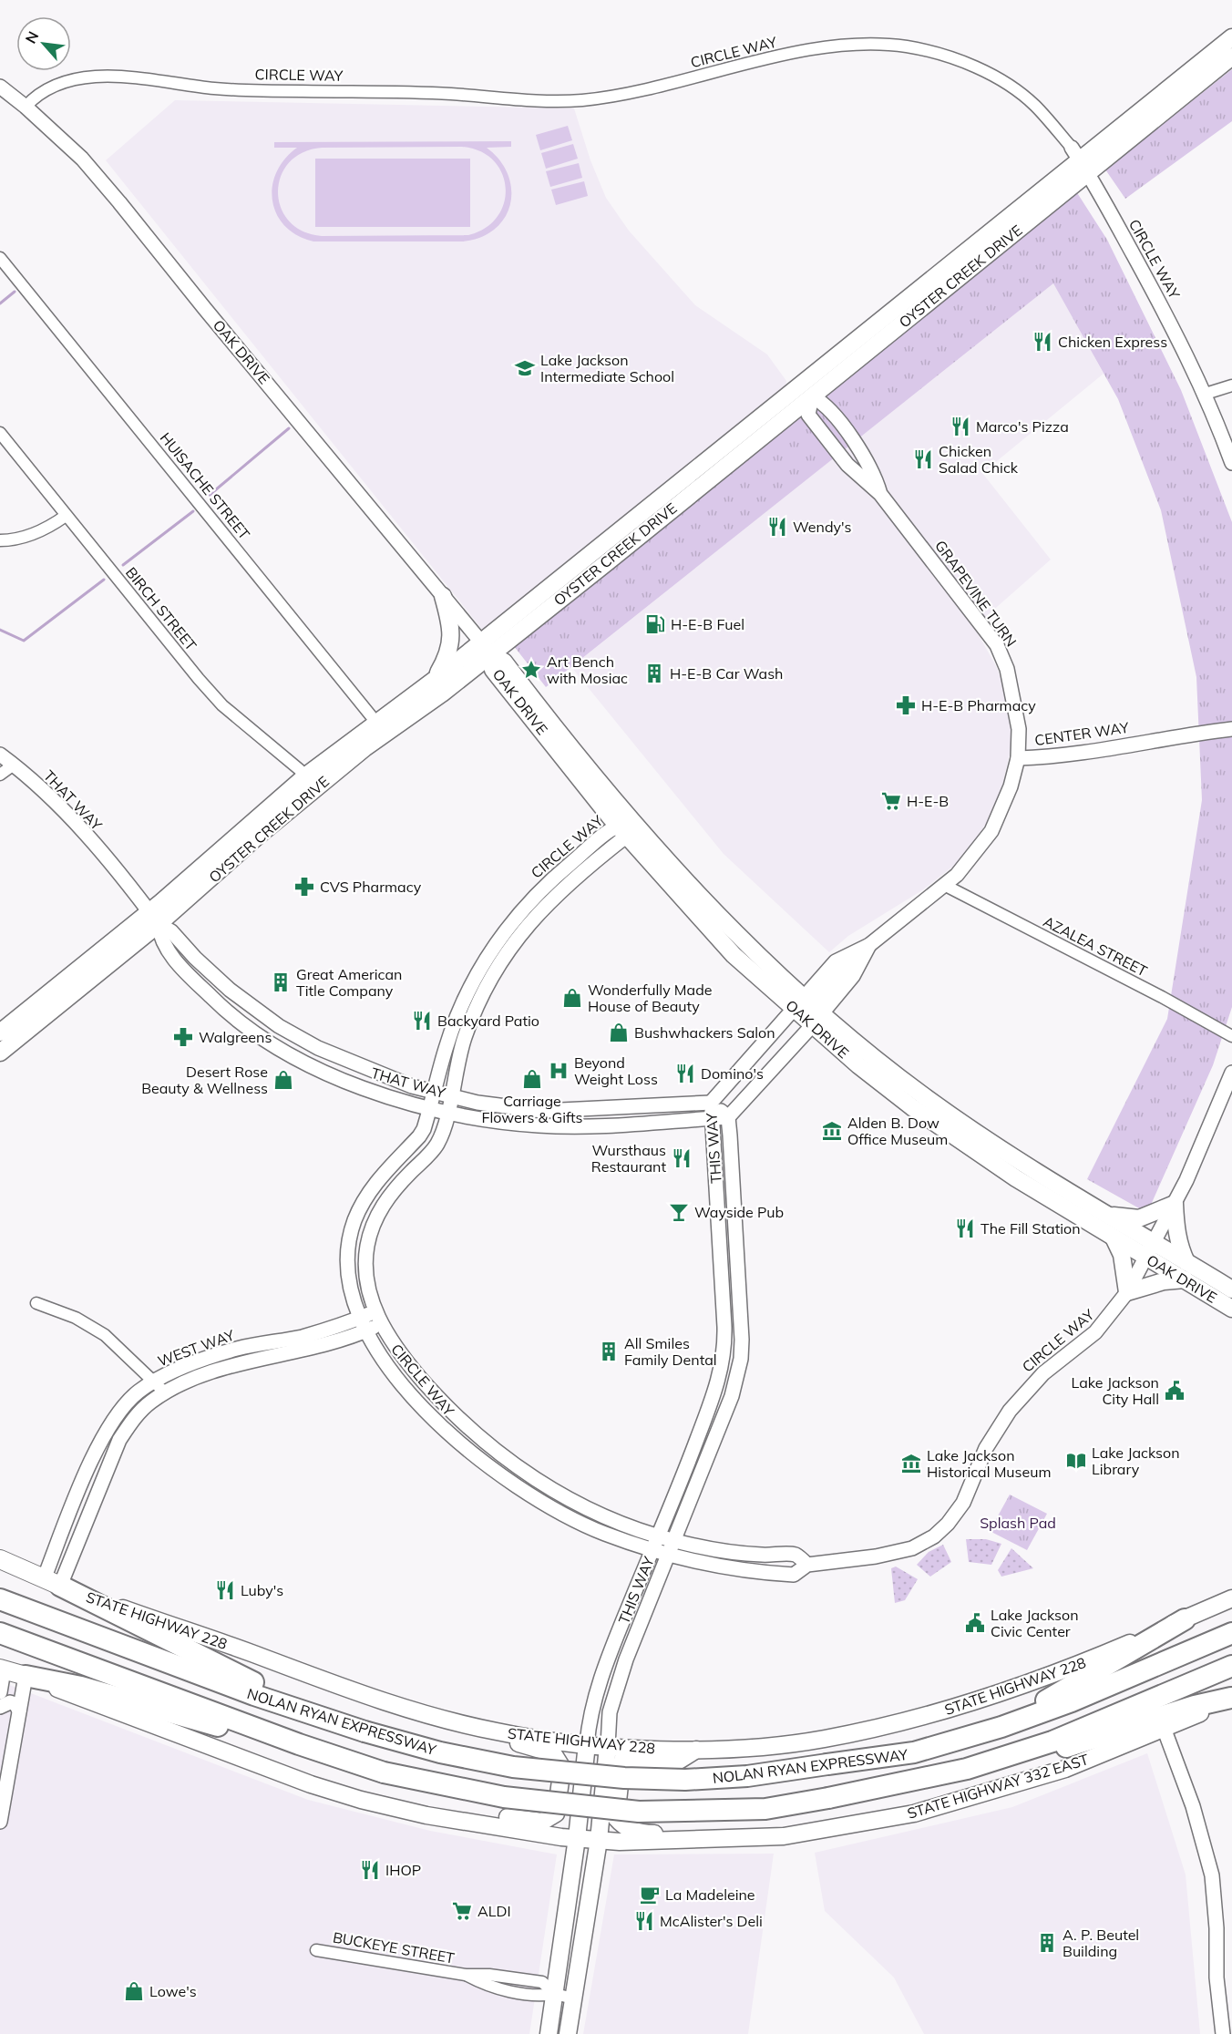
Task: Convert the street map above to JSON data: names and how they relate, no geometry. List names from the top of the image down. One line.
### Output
{"streets":{"highway":["NOLAN RYAN EXPRESSWAY"],"main road":["OYSTER CREEK DRIVE","OAK DRIVE","THIS WAY","STATE HIGHWAY 228","STATE HIGHWAY 332 EAST"],"street":["CIRCLE WAY","HUISACHE STREET","GRAPEVINE TURN","BIRCH STREET","CENTER WAY","THAT WAY","AZALEA STREET","WEST WAY","BUCKEYE STREET"]},"crossings":[["CIRCLE WAY","OYSTER CREEK DRIVE"],["CIRCLE WAY","OAK DRIVE"],["CIRCLE WAY","THAT WAY"],["CIRCLE WAY","THIS WAY"],["CIRCLE WAY","WEST WAY"],["OYSTER CREEK DRIVE","OAK DRIVE"],["OYSTER CREEK DRIVE","HUISACHE STREET"],["OYSTER CREEK DRIVE","GRAPEVINE TURN"],["OYSTER CREEK DRIVE","BIRCH STREET"],["OYSTER CREEK DRIVE","THAT WAY"],["OAK DRIVE","CENTER WAY"],["GRAPEVINE TURN","CENTER WAY"],["CENTER WAY","THAT WAY"],["CENTER WAY","AZALEA STREET"],["CENTER WAY","THIS WAY"],["THAT WAY","THIS WAY"],["THIS WAY","STATE HIGHWAY 228"],["THIS WAY","BUCKEYE STREET"],["WEST WAY","STATE HIGHWAY 228"]],"parks":["Splash Pad"],"places":{"restaurant":["Chicken Express","Marco's Pizza","Chicken Salad Chick","Wendy's","Backyard Patio","Domino's","Wursthaus Restaurant","The Fill Station","Luby's","IHOP","McAlister's Deli"],"school or university":["Lake Jackson Intermediate School"],"fuel station":["H-E-B Fuel"],"place":["Art Bench with Mosiac"],"building":["H-E-B Car Wash","Great American Title Company","All Smiles Family Dental","A. P. Beutel Building"],"pharmacy":["H-E-B Pharmacy","CVS Pharmacy","Walgreens"],"supermarket":["H-E-B","ALDI"],"shop":["Wonderfully Made House of Beauty","Bushwhackers Salon","Carriage Flowers & Gifts","Desert Rose Beauty & Wellness","Lowe's"],"hospital":["Beyond Weight Loss"],"museum":["Alden B. Dow Office Museum","Lake Jackson Historical Museum"],"bar":["Wayside Pub"],"public building":["Lake Jackson City Hall","Lake Jackson Civic Center"],"library":["Lake Jackson Library"],"cafe":["La Madeleine"]},"north":"top left"}
